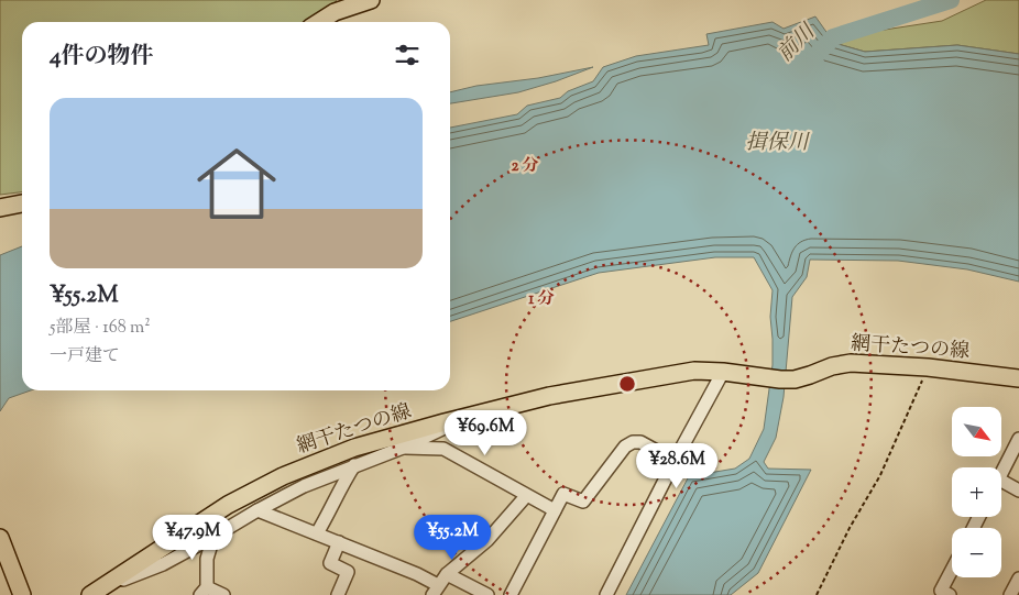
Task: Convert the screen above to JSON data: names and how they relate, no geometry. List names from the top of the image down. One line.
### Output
{"streets":{"main road":["網干たつの線"]},"water":["前川","揖保川"],"north":"bottom right","page":{"heading":"4件の物件","list":[{"name":"¥55.2M","note":"5部屋 · 168 m² · 一戸建て"}],"map_buttons":["+","−"],"price":["¥69.6M","¥28.6M","¥47.9M","¥55.2M"]},"rings":["2 分","1 分"]}
